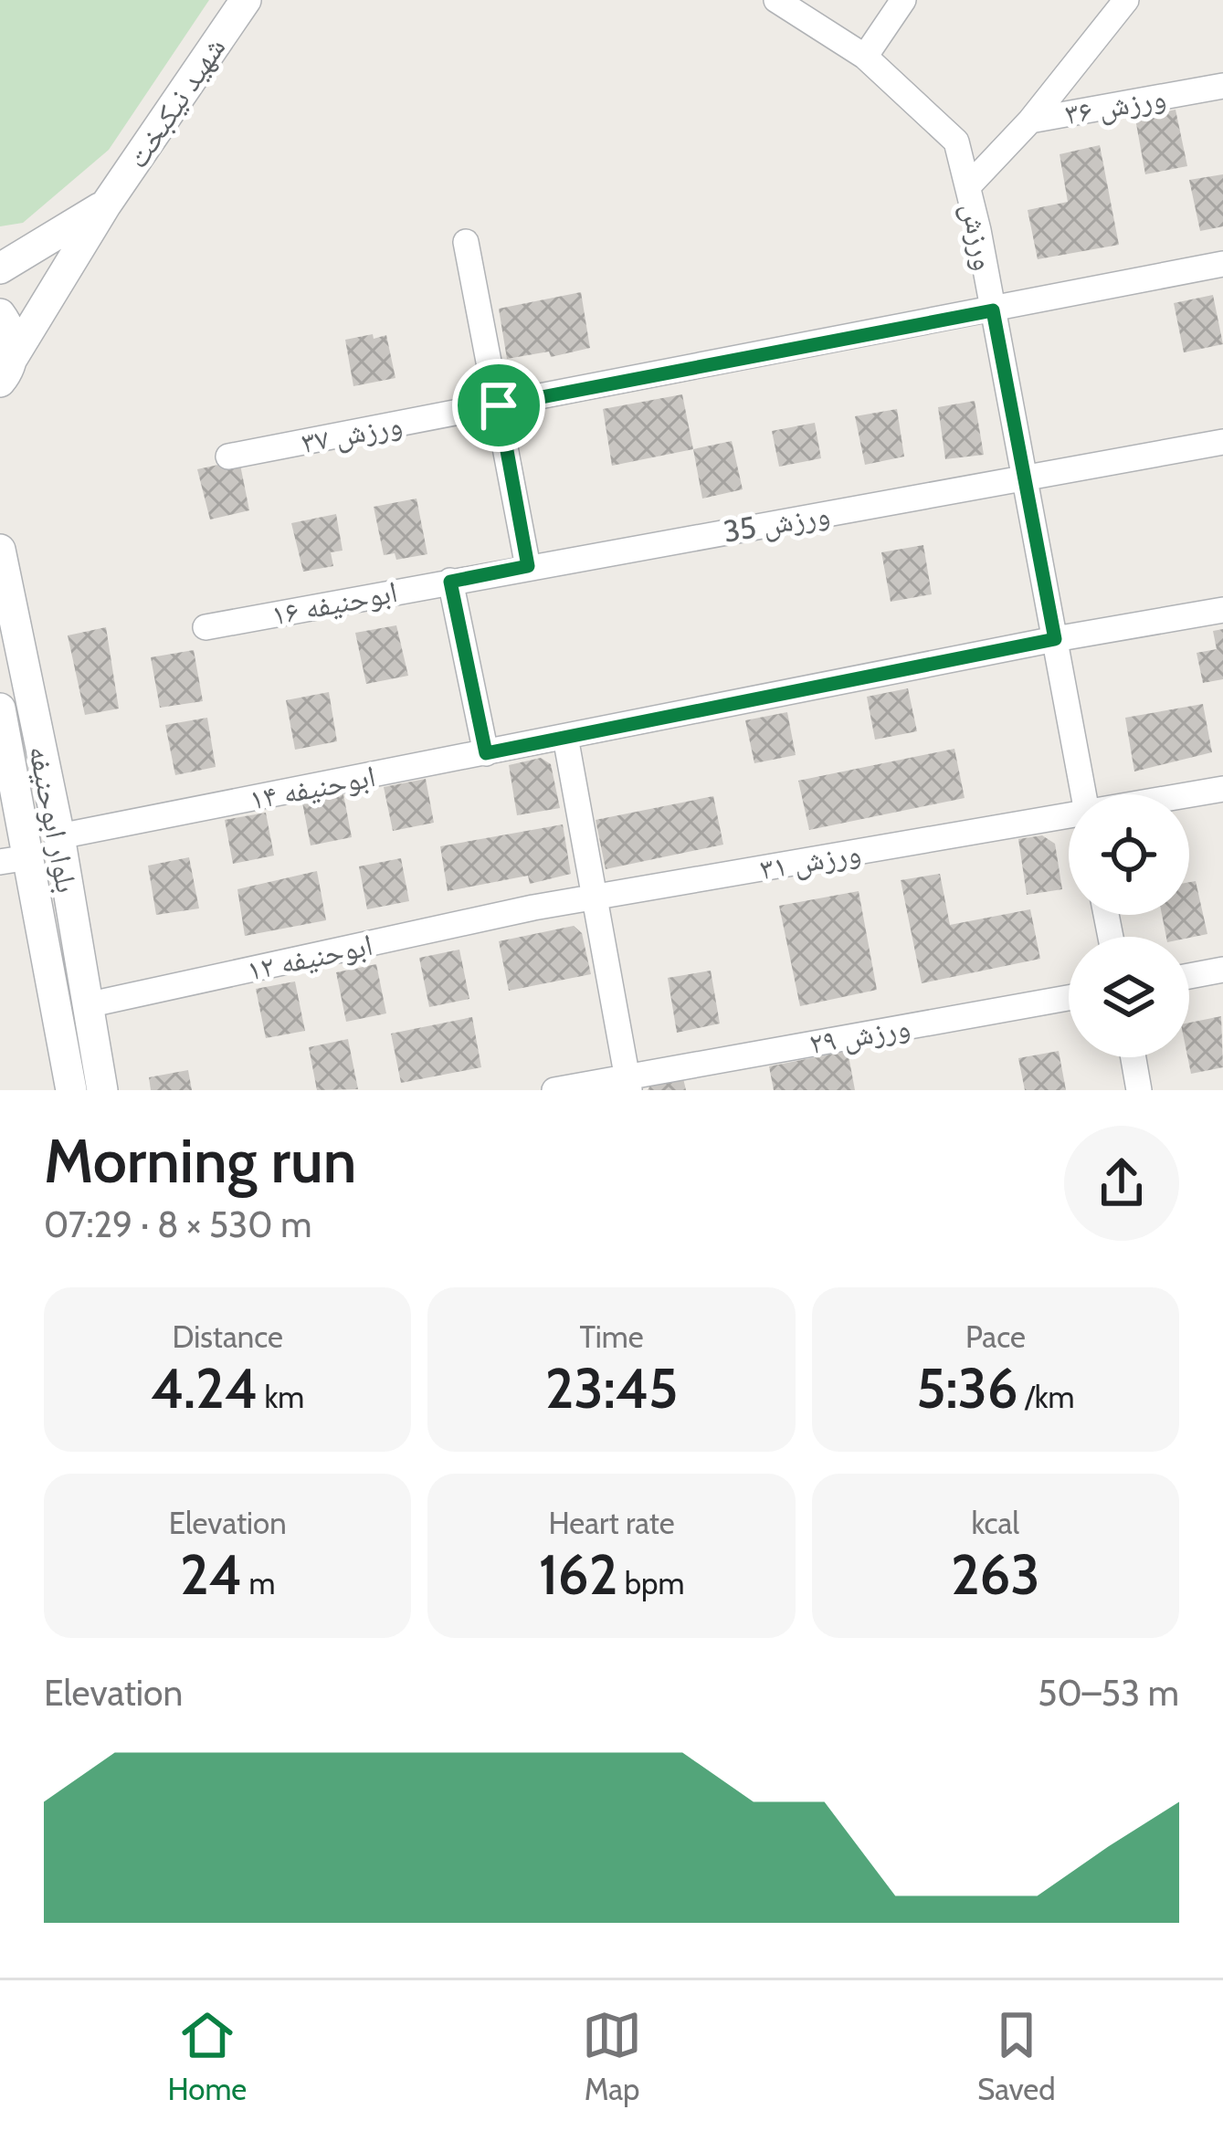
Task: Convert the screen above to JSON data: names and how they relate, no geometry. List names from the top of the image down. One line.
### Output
{"streets":{"street":["شهید نیکبخت","ورزش ۳۶","ورزش","ورزش ۳۷","ورزش 35","ابوحنیفه ۱۶","ابوحنیفه ۱۴","بلوار ابوحنیفه","ورزش ۳۱","ابوحنیفه ۱۲","ورزش ۲۹"]},"crossings":[["ورزش ۳۶","ورزش"],["ورزش","ورزش ۳۷"],["ورزش","ورزش 35"],["ورزش","ابوحنیفه ۱۴"],["ورزش 35","ابوحنیفه ۱۶"],["ابوحنیفه ۱۴","بلوار ابوحنیفه"],["بلوار ابوحنیفه","ابوحنیفه ۱۲"],["ورزش ۳۱","ابوحنیفه ۱۲"]],"page":{"heading":["Morning run","07:29 · 8 × 530 m"],"stats":[["Distance","4.24 km"],["Time","23:45"],["Pace","5:36 /km"],["Elevation","24 m"],["Heart rate","162 bpm"],["kcal","263"]],"chart":["Elevation","50–53 m"],"tabs":["Home","Map","Saved"]}}
